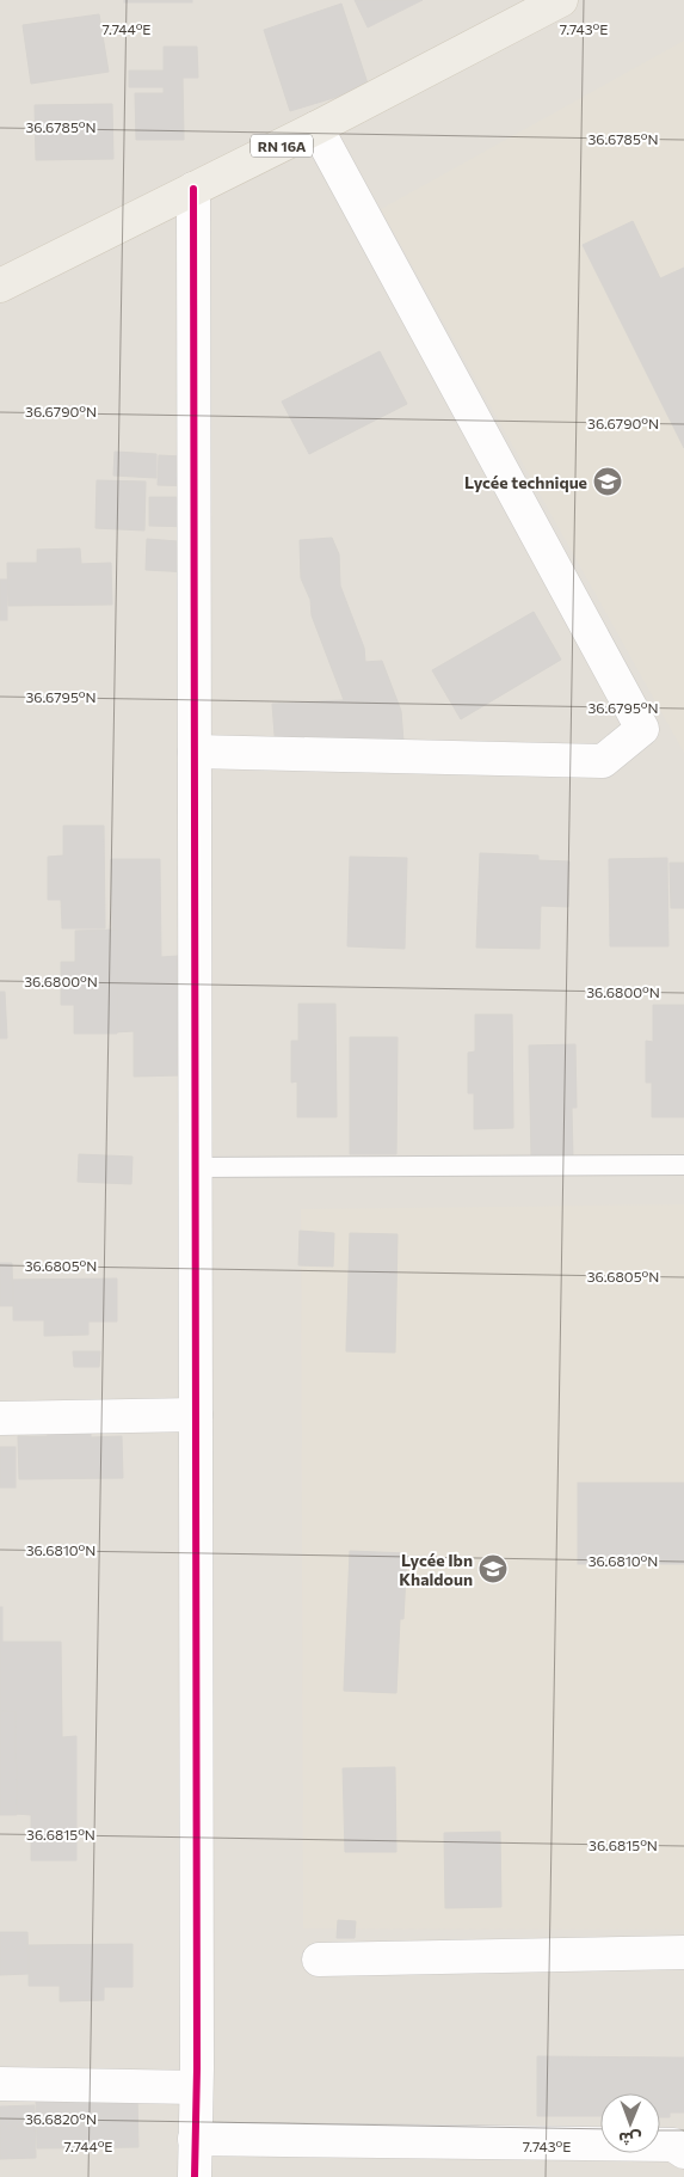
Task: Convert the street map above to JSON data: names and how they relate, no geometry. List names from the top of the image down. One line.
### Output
{"streets":{"main road":["RN 16A"]},"places":{"school or university":["Lycée technique","Lycée Ibn Khaldoun"]},"north":"bottom","coordinates":["7.744°E","7.743°E","36.6785°N","36.6790°N","36.6795°N","36.6800°N","36.6805°N","36.6810°N","36.6815°N","36.6820°N"]}
